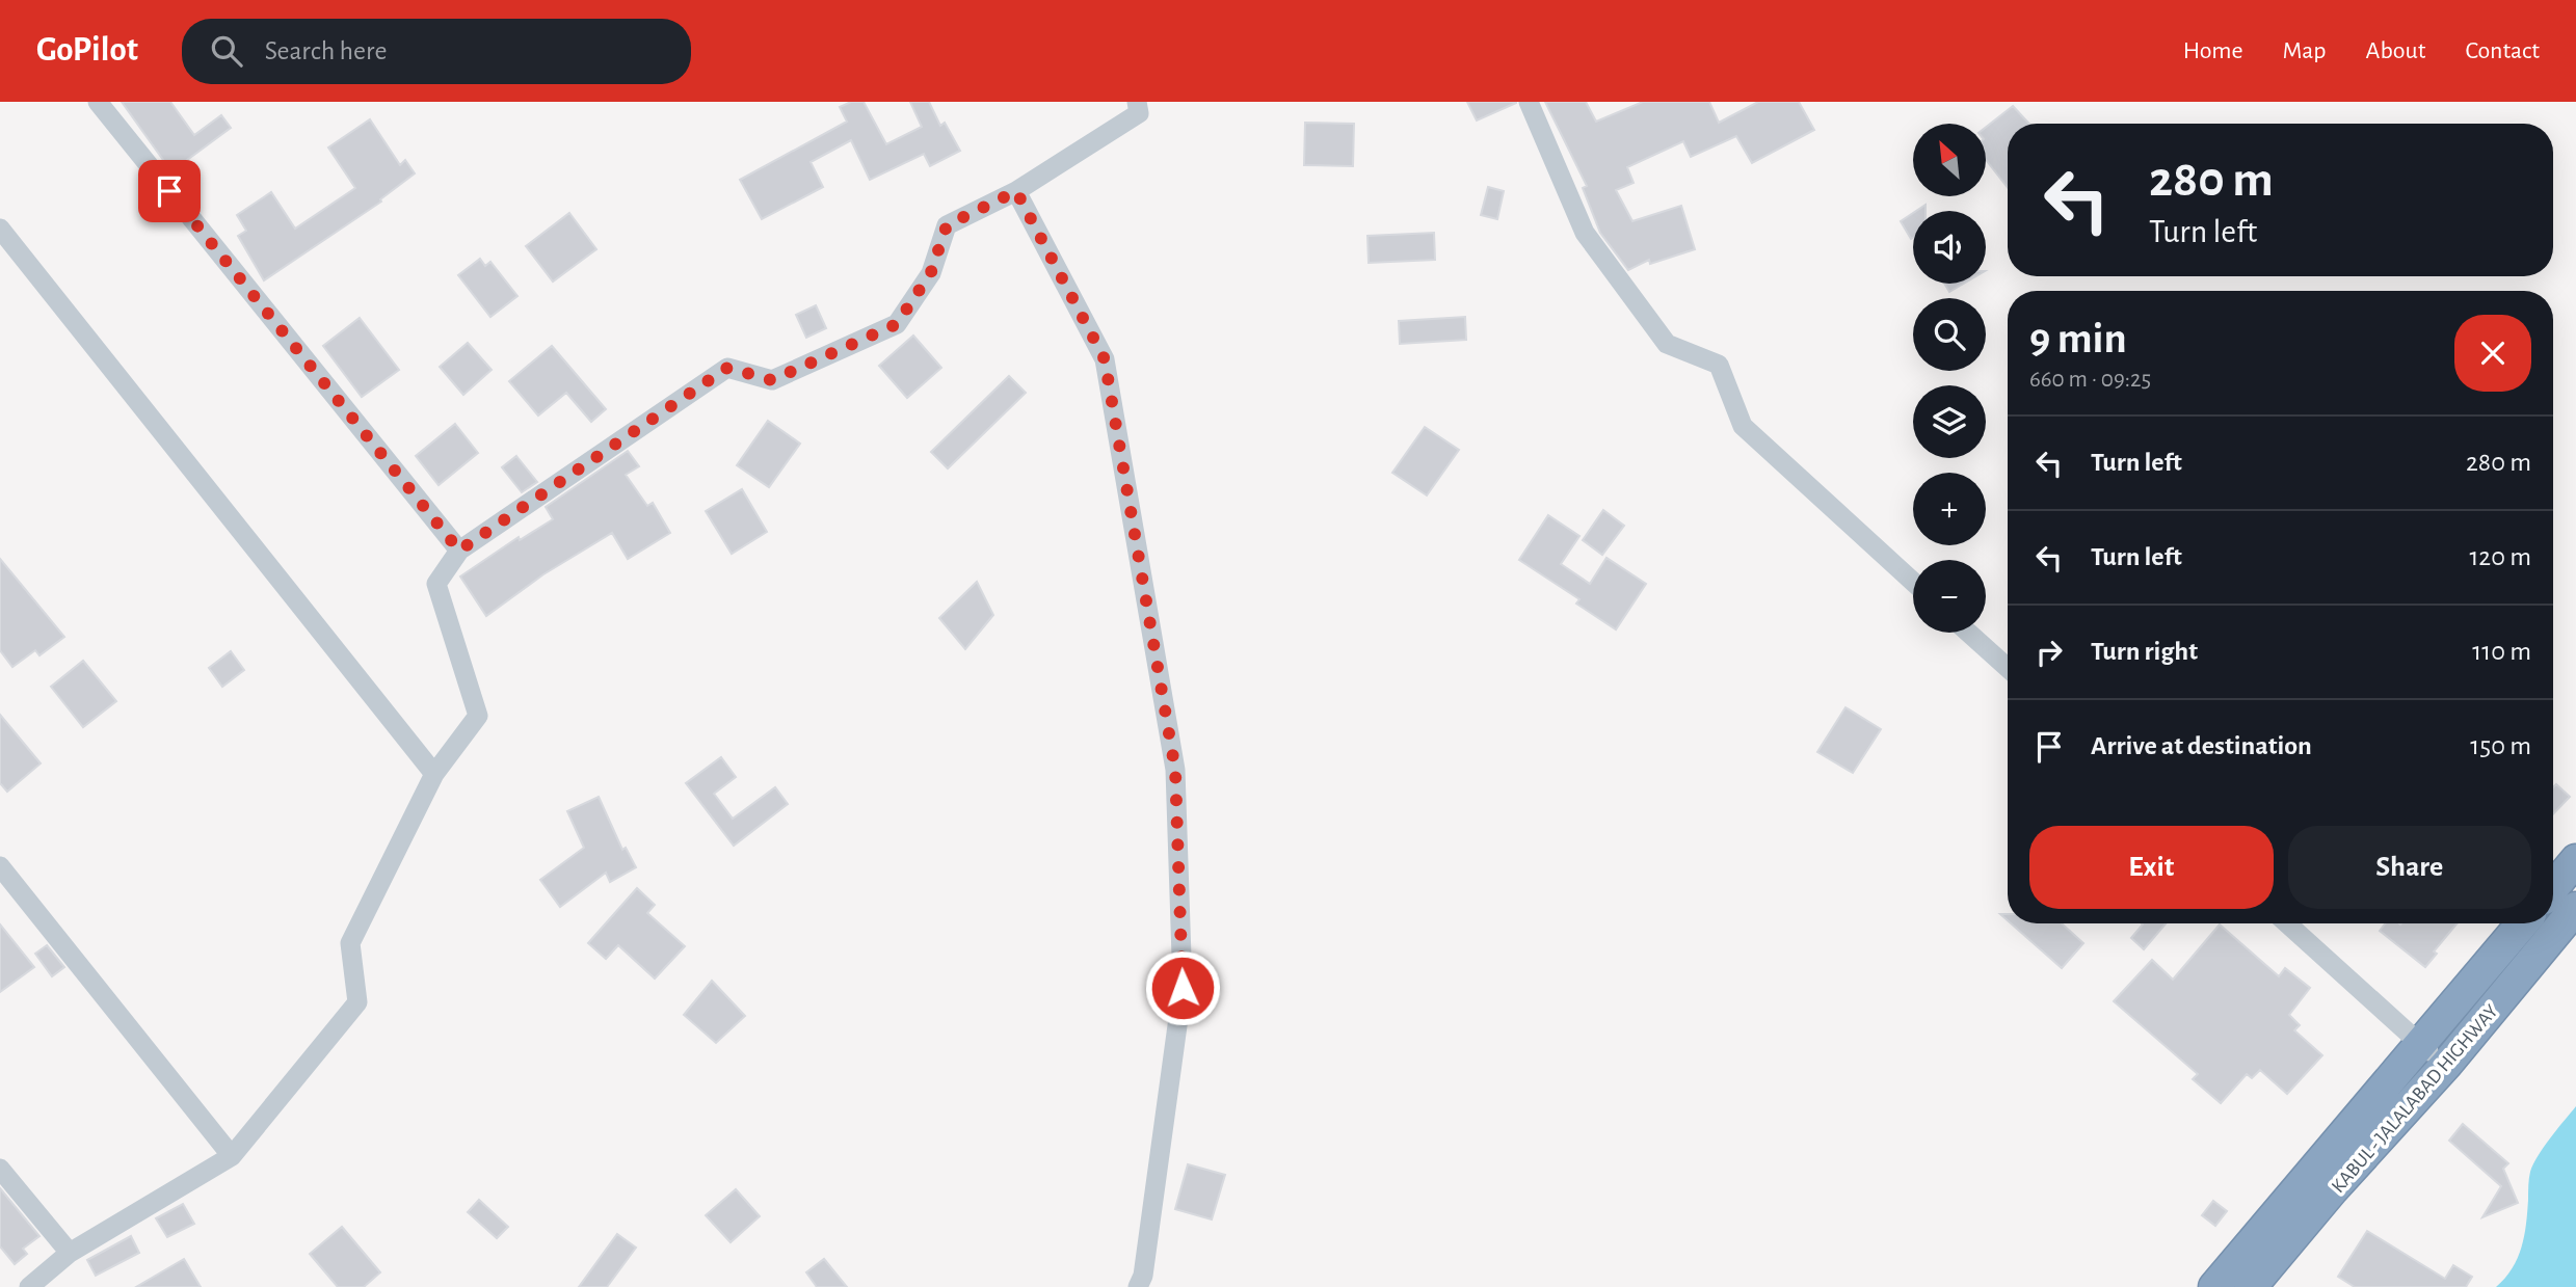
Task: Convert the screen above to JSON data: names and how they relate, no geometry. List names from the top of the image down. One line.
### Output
{"streets":{"highway":["KABUL - JALALABAD HIGHWAY"]},"north":"top left","page":{"header":"GoPilot","search":"Search here","nav":["Home","Map","About","Contact"],"map_buttons":["+","−"],"turn":["280 m","Turn left"],"heading":["9 min","660 m · 09:25"],"list":[{"name":"Turn left","value":"280 m"},{"name":"Turn left","value":"120 m"},{"name":"Turn right","value":"110 m"},{"name":"Arrive at destination","value":"150 m"}],"buttons":["Exit","Share"]}}
